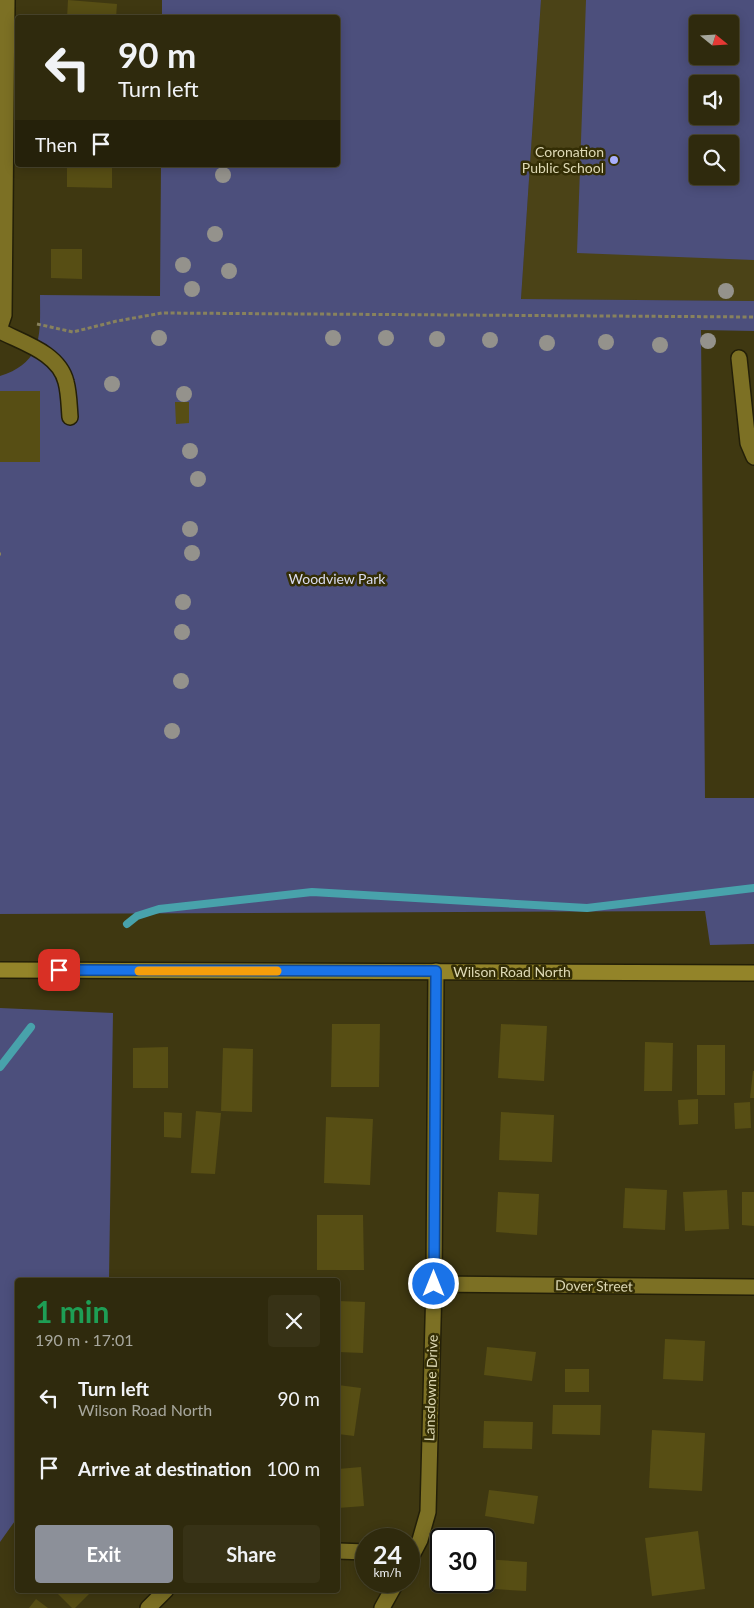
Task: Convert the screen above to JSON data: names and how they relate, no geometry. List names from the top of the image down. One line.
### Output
{"streets":{"main road":["Wilson Road North"],"street":["Dover Street","Lansdowne Drive"]},"crossings":[["Wilson Road North","Lansdowne Drive"],["Dover Street","Lansdowne Drive"]],"parks":["Woodview Park"],"places":["Coronation Public School"],"north":"right","page":{"turn":["90 m","Turn left"],"then":"Then","heading":["1 min","190 m · 17:01"],"list":[{"name":"Turn left","note":"Wilson Road North","value":"90 m"},{"name":"Arrive at destination","value":"100 m"}],"buttons":["Exit","Share"],"speed":"24 km/h","limit":"30"}}
